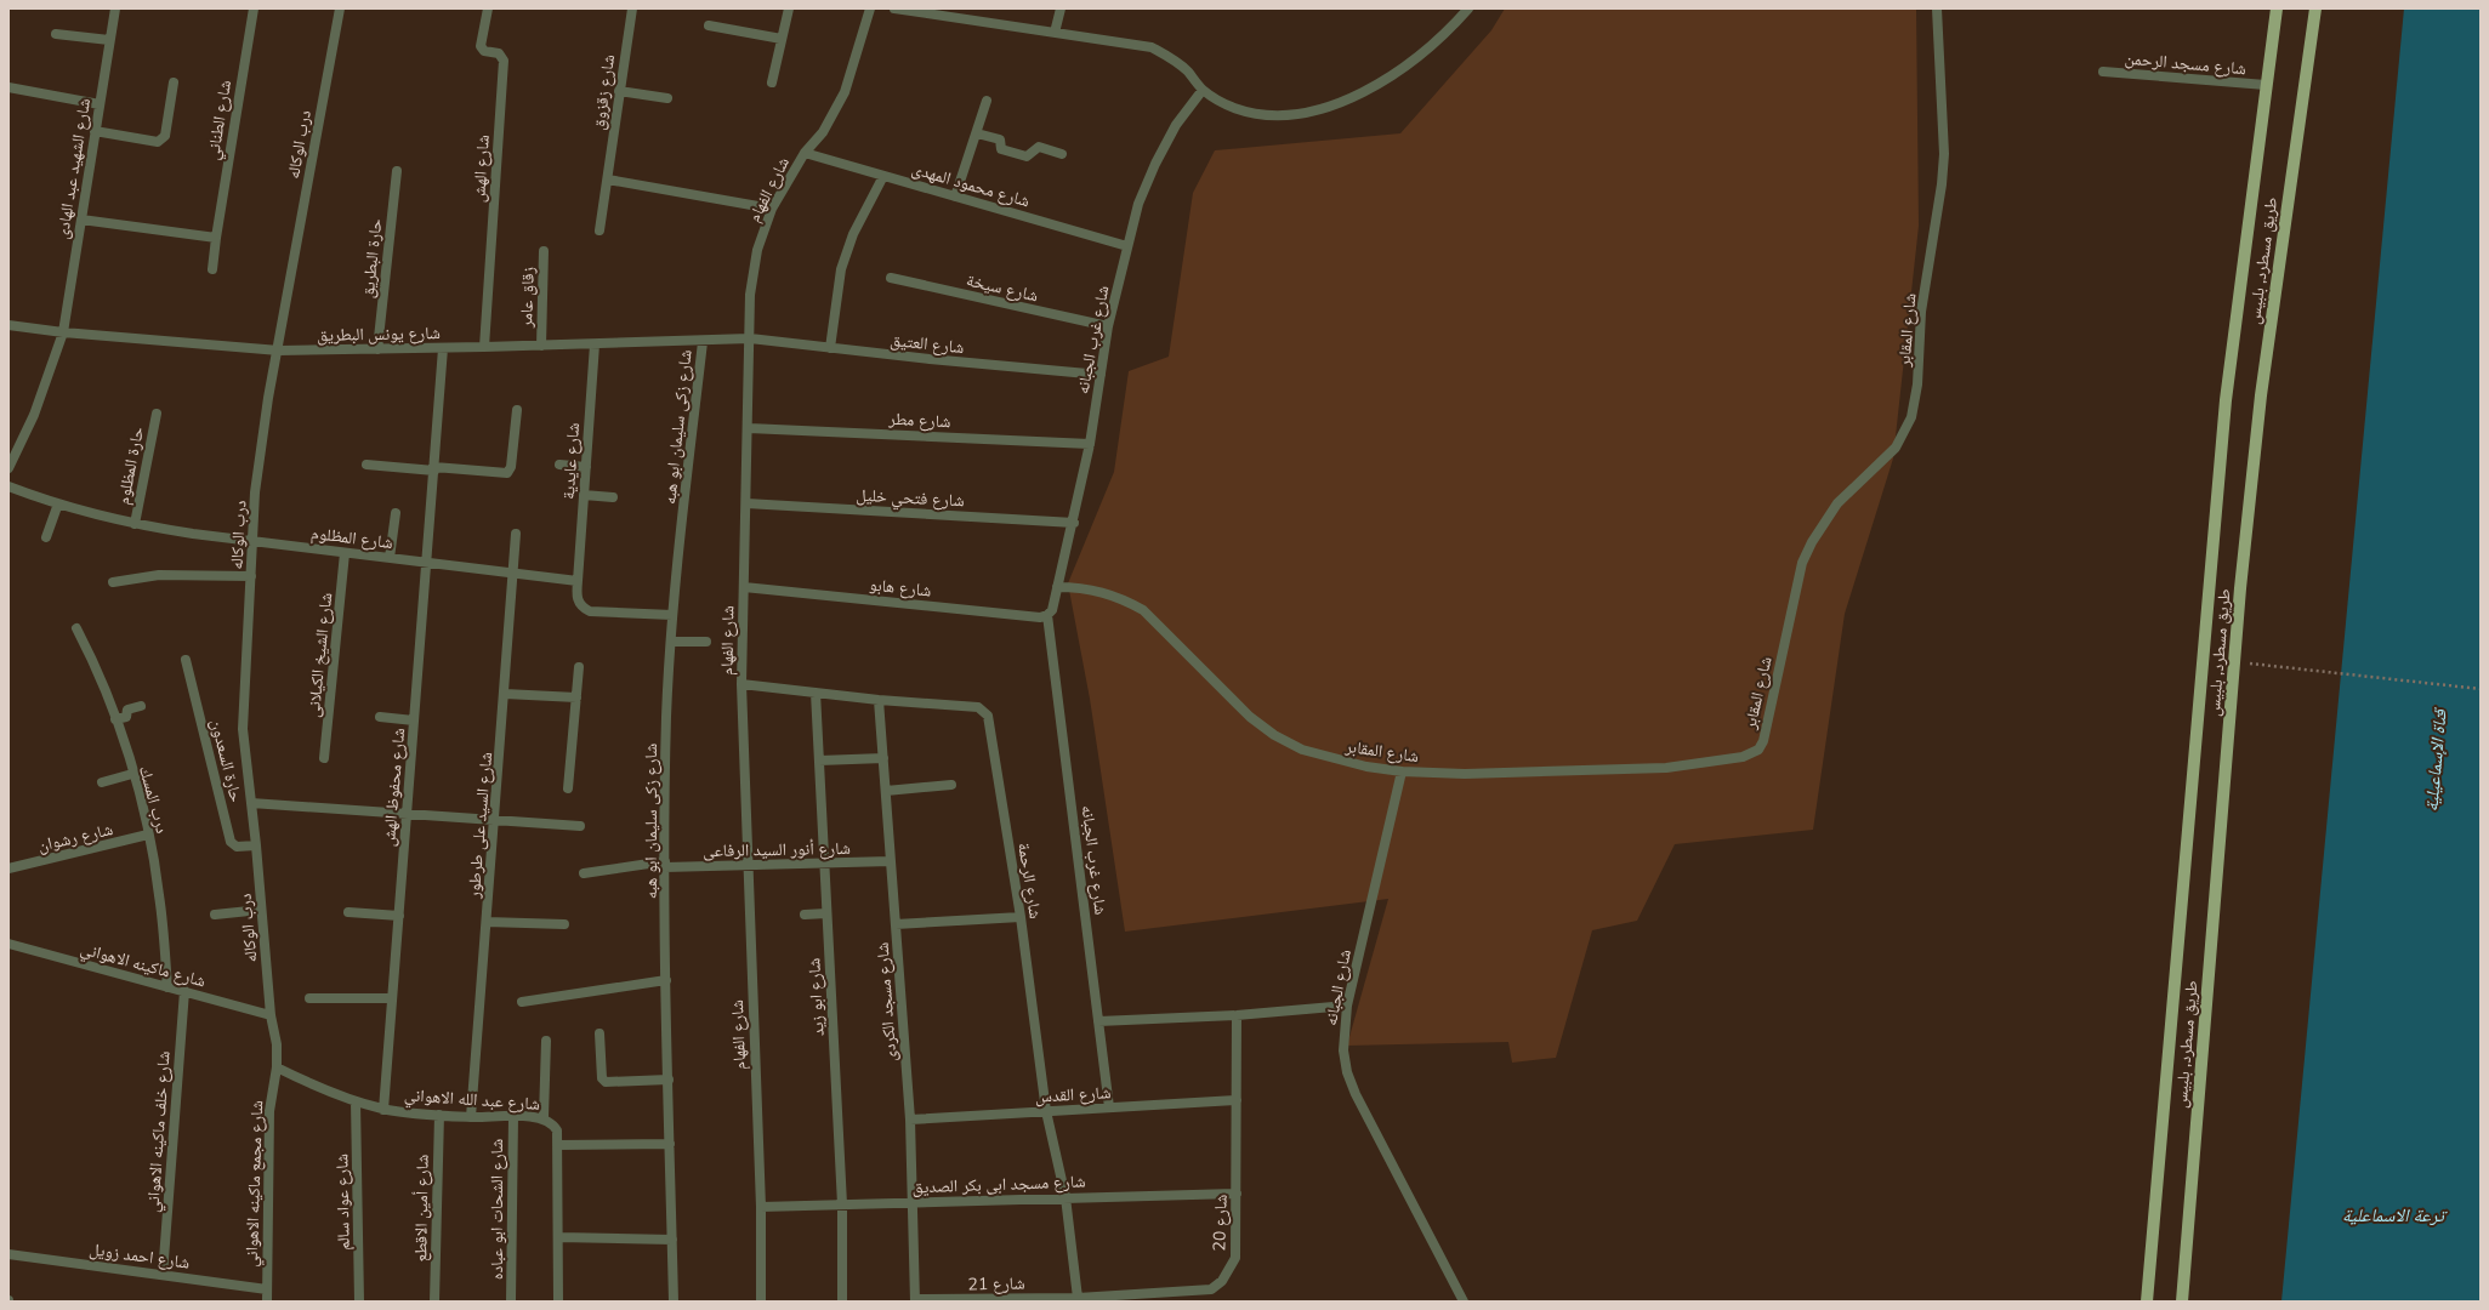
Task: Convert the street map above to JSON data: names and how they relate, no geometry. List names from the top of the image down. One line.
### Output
{"streets":{"main road":["طريق مسطرد, بلبيس"],"street":["شارع مسجد الرحمن","شارع زقزوق","شارع الطناني","درب الوكاله","شارع الشهيد عبد الهادى","شارع الهش","شارع محمود المهدى","شارع الفهام","حارة البطريق","شارع سيخة","زقاق عامر","شارع المقابر","شارع يونس البطريق","شارع غرب الجبانه","شارع العتيق","شارع مطر","شارع زكى سليمان ابو هبه","شارع عايدية","حارة المظلوم","شارع فتحي خليل","شارع المظلوم","شارع هابو","شارع الشيخ الكيلانى","حارة السعدون","شارع محفوظ الهش","درب المسك","شارع السيد على طرطور","شارع رشوان","شارع أنور السيد الرفاعى","شارع الرحمة","شارع ماكينه الاهواني","شارع الجبانه","شارع ابو زيد","شارع مسجد الكردى","شارع القدس","شارع عبد الله الاهواني","شارع خلف ماكينه الاهواني","شارع مجمع ماكينه الاهواني","شارع مسجد ابى بكر الصديق","شارع عواد سالم","شارع أمين الاقطع","شارع الشحات ابو عباده","شارع 20","شارع احمد زويل","شارع 21"]},"crossings":[["شارع مسجد الرحمن","طريق مسطرد, بلبيس"],["درب الوكاله","شارع يونس البطريق"],["درب الوكاله","شارع المظلوم"],["درب الوكاله","حارة السعدون"],["درب الوكاله","شارع ماكينه الاهواني"],["درب الوكاله","شارع عبد الله الاهواني"],["درب الوكاله","شارع مجمع ماكينه الاهواني"],["شارع الشهيد عبد الهادى","شارع يونس البطريق"],["شارع الهش","شارع يونس البطريق"],["شارع محمود المهدى","شارع الفهام"],["شارع محمود المهدى","شارع غرب الجبانه"],["شارع الفهام","شارع يونس البطريق"],["شارع الفهام","شارع العتيق"],["شارع الفهام","شارع مطر"],["شارع الفهام","شارع فتحي خليل"],["شارع الفهام","شارع هابو"],["شارع الفهام","شارع أنور السيد الرفاعى"],["شارع الفهام","شارع الرحمة"],["شارع الفهام","شارع مسجد ابى بكر الصديق"],["حارة البطريق","شارع يونس البطريق"],["شارع سيخة","شارع غرب الجبانه"],["زقاق عامر","شارع يونس البطريق"],["شارع المقابر","شارع غرب الجبانه"],["شارع المقابر","شارع الجبانه"],["شارع يونس البطريق","شارع العتيق"],["شارع يونس البطريق","شارع زكى سليمان ابو هبه"],["شارع يونس البطريق","شارع عايدية"],["شارع يونس البطريق","شارع محفوظ الهش"],["شارع غرب الجبانه","شارع العتيق"],["شارع غرب الجبانه","شارع مطر"],["شارع غرب الجبانه","شارع فتحي خليل"],["شارع غرب الجبانه","شارع هابو"],["شارع غرب الجبانه","شارع القدس"],["شارع زكى سليمان ابو هبه","شارع أنور السيد الرفاعى"],["شارع عايدية","شارع المظلوم"],["حارة المظلوم","شارع المظلوم"],["شارع المظلوم","شارع الشيخ الكيلانى"],["شارع المظلوم","شارع محفوظ الهش"],["شارع المظلوم","شارع السيد على طرطور"],["شارع محفوظ الهش","شارع عبد الله الاهواني"],["درب المسك","شارع رشوان"],["درب المسك","شارع ماكينه الاهواني"],["شارع السيد على طرطور","شارع عبد الله الاهواني"],["شارع أنور السيد الرفاعى","شارع ابو زيد"],["شارع أنور السيد الرفاعى","شارع مسجد الكردى"],["شارع الرحمة","شارع ابو زيد"],["شارع الرحمة","شارع مسجد الكردى"],["شارع الرحمة","شارع القدس"],["شارع الرحمة","شارع مسجد ابى بكر الصديق"],["شارع الرحمة","شارع 20"],["شارع الرحمة","شارع 21"],["شارع ماكينه الاهواني","شارع خلف ماكينه الاهواني"],["شارع ابو زيد","شارع مسجد ابى بكر الصديق"],["شارع مسجد الكردى","شارع القدس"],["شارع مسجد الكردى","شارع مسجد ابى بكر الصديق"],["شارع مسجد الكردى","شارع 21"],["شارع القدس","شارع 20"],["شارع عبد الله الاهواني","شارع مجمع ماكينه الاهواني"],["شارع عبد الله الاهواني","شارع عواد سالم"],["شارع عبد الله الاهواني","شارع أمين الاقطع"],["شارع عبد الله الاهواني","شارع الشحات ابو عباده"],["شارع خلف ماكينه الاهواني","شارع احمد زويل"],["شارع مجمع ماكينه الاهواني","شارع احمد زويل"],["شارع مسجد ابى بكر الصديق","شارع 20"],["شارع 20","شارع 21"]],"water":["قناة الإسماعيلية","ترعة الاسماعلية"]}
